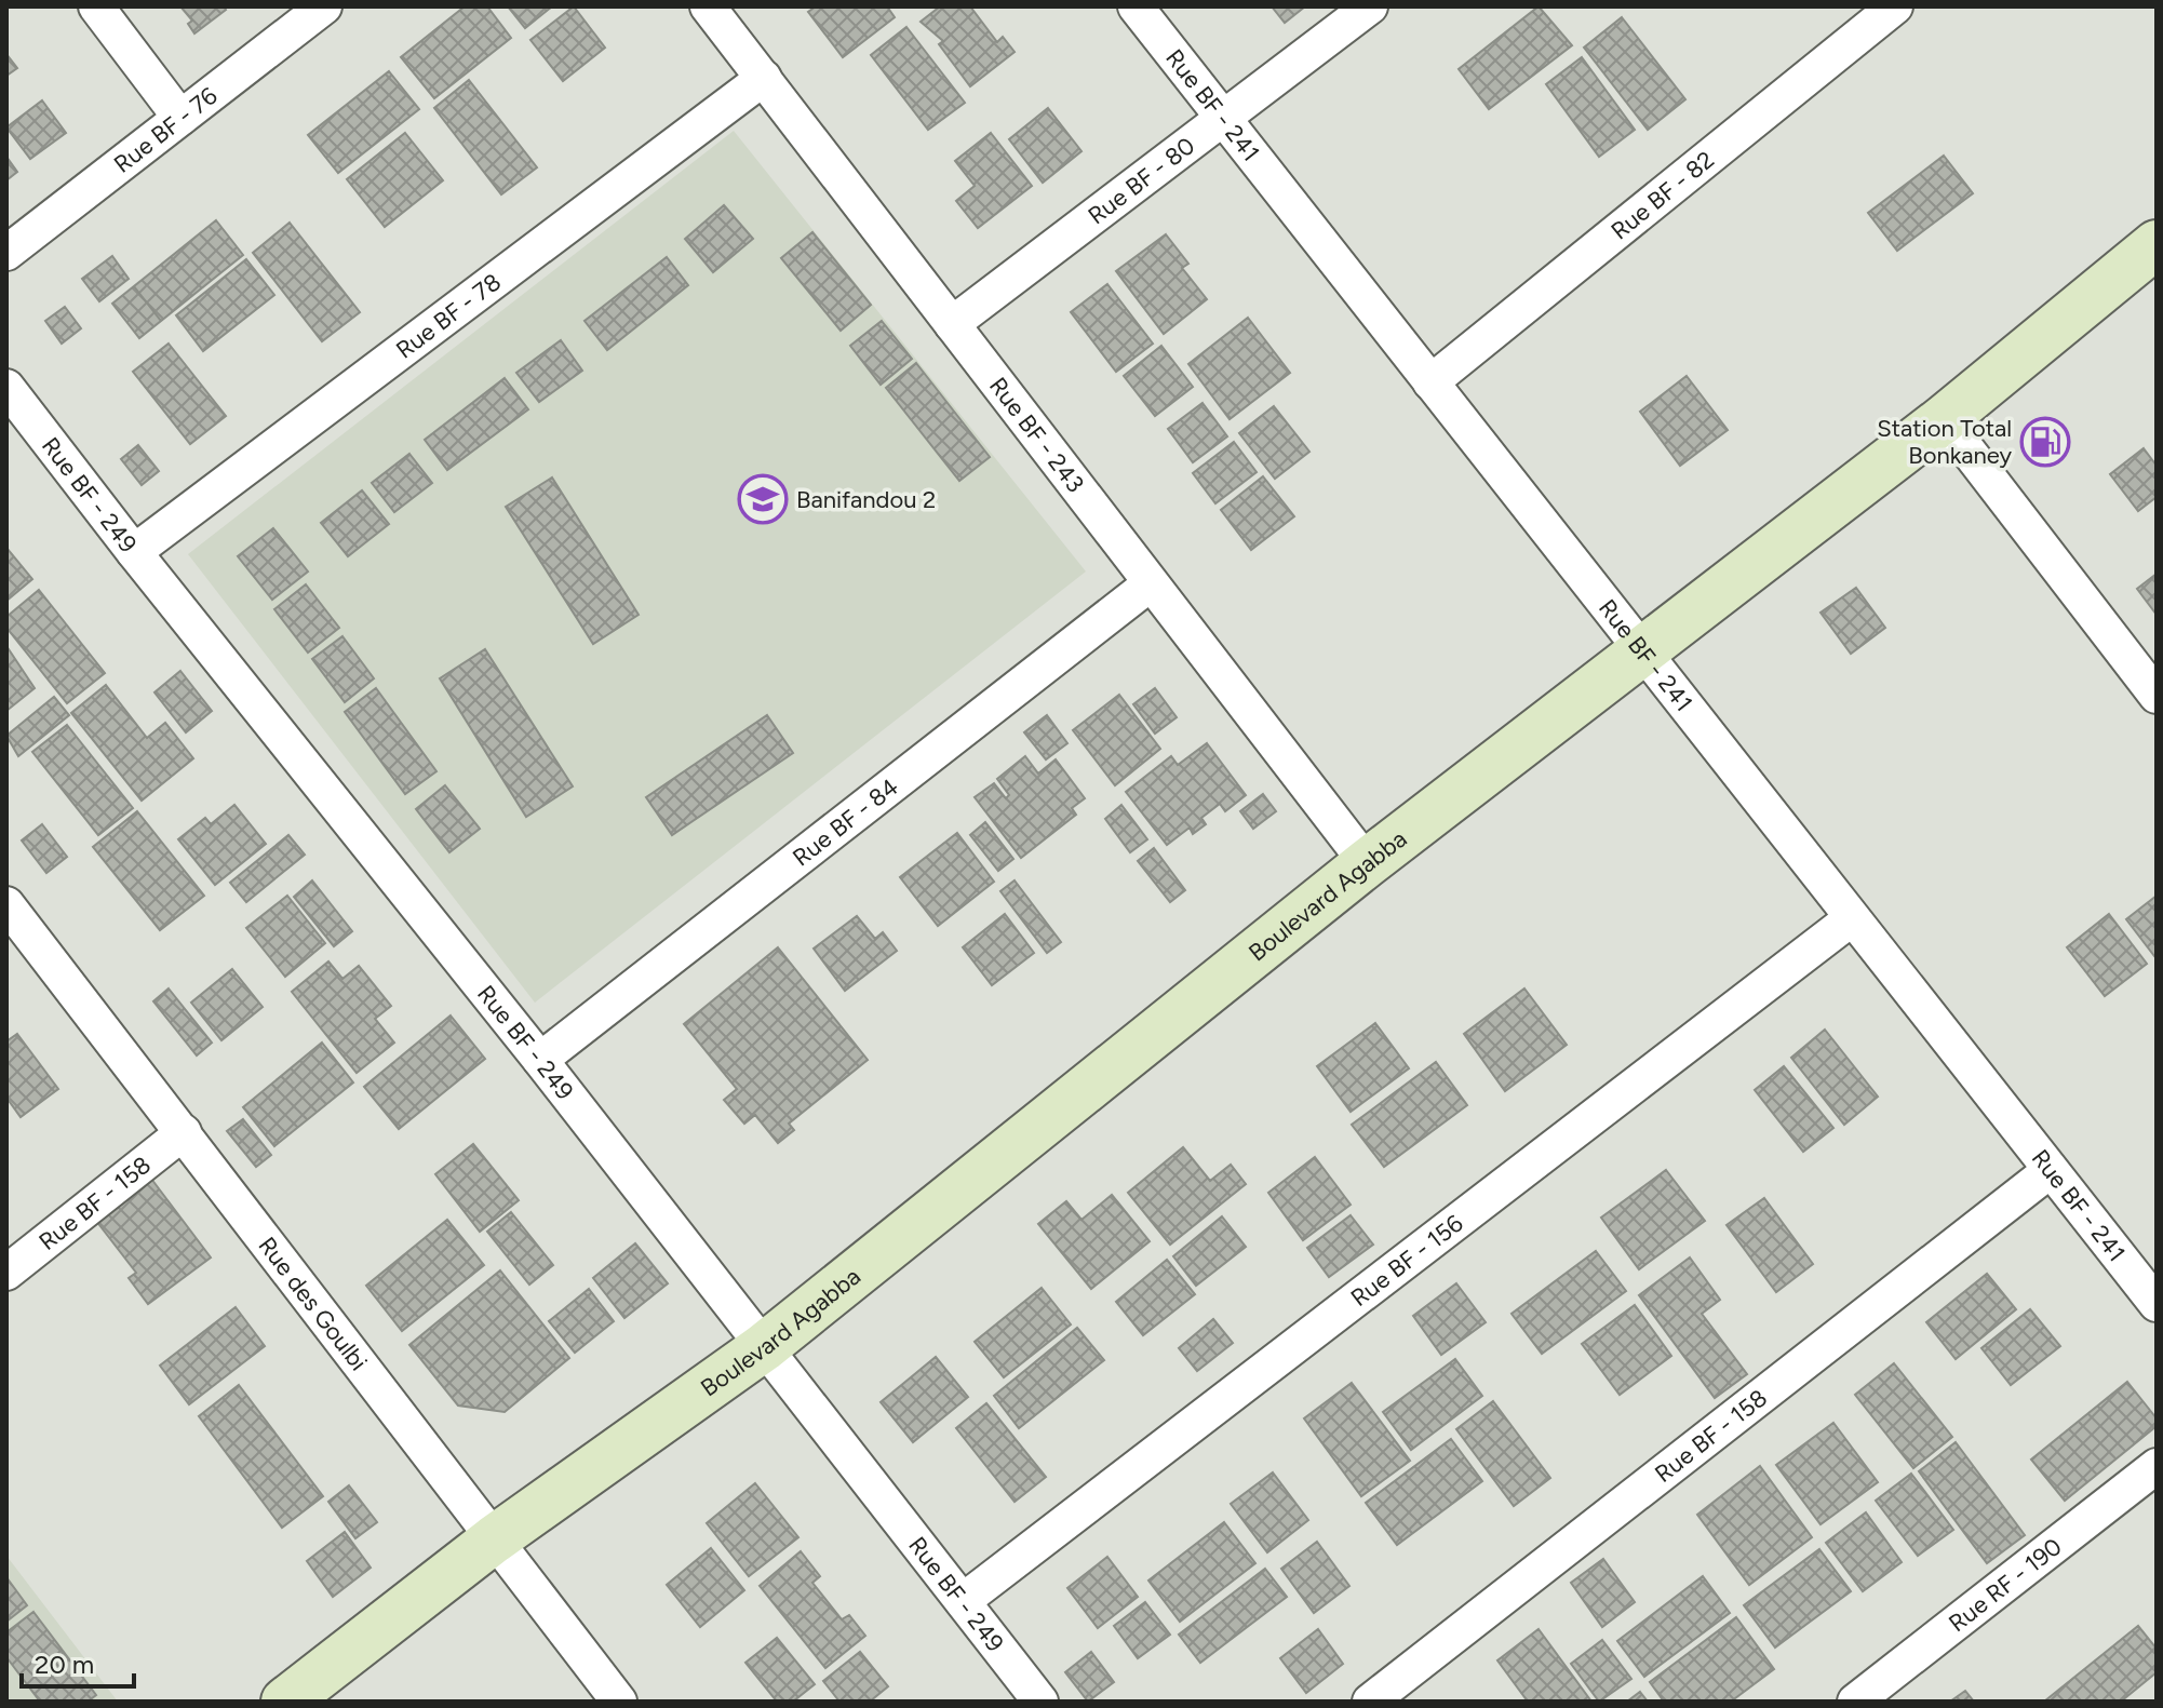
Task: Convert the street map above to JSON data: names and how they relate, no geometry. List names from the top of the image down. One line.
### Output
{"streets":{"main road":["Boulevard Agabba"],"street":["Rue BF - 241","Rue BF - 76","Rue BF - 80","Rue BF - 82","Rue BF - 78","Rue BF - 243","Rue BF - 249","Rue BF - 84","Rue BF - 158","Rue BF - 156","Rue des Goulbi","Rue RF - 190"]},"crossings":[["Rue BF - 241","Rue BF - 80"],["Rue BF - 241","Rue BF - 82"],["Rue BF - 241","Boulevard Agabba"],["Rue BF - 241","Rue BF - 158"],["Rue BF - 241","Rue BF - 156"],["Rue BF - 80","Rue BF - 243"],["Rue BF - 78","Rue BF - 243"],["Rue BF - 78","Rue BF - 249"],["Rue BF - 243","Rue BF - 84"],["Rue BF - 243","Boulevard Agabba"],["Rue BF - 249","Rue BF - 84"],["Rue BF - 249","Boulevard Agabba"],["Rue BF - 249","Rue BF - 156"],["Boulevard Agabba","Rue des Goulbi"],["Rue BF - 158","Rue des Goulbi"]],"places":{"fuel station":["Station Total Bonkaney"],"school or university":["Banifandou 2"]},"scale_bar":"20 m"}
